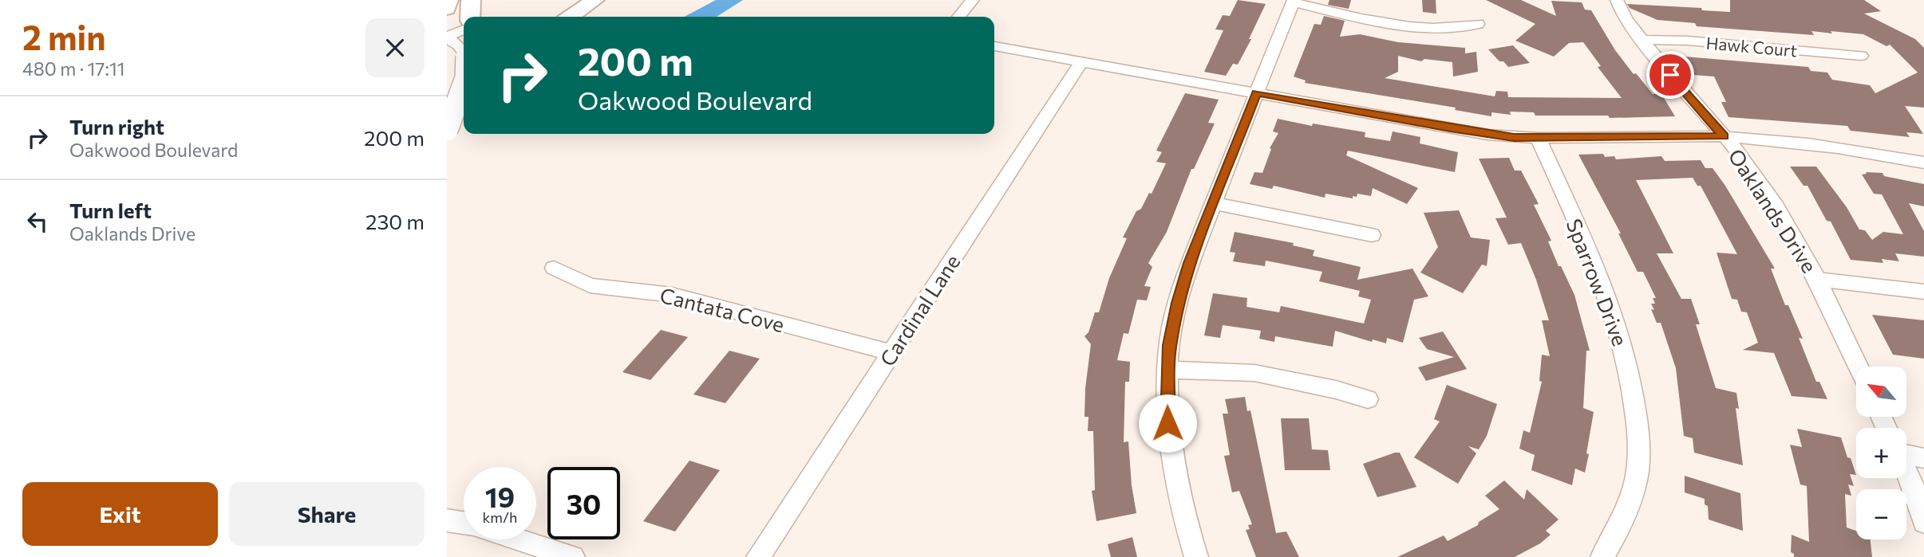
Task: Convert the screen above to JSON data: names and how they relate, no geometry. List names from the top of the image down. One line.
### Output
{"streets":{"street":["Hawk Court","Oaklands Drive","Sparrow Drive","Cantata Cove","Cardinal Lane"]},"crossings":[["Hawk Court","Oaklands Drive"],["Cantata Cove","Cardinal Lane"]],"north":"top left","page":{"heading":["2 min","480 m · 17:11"],"turn":["200 m","Oakwood Boulevard"],"list":[{"name":"Turn right","note":"Oakwood Boulevard","value":"200 m"},{"name":"Turn left","note":"Oaklands Drive","value":"230 m"}],"map_buttons":["+","−"],"speed":"19 km/h","limit":"30","buttons":["Exit","Share"]}}
